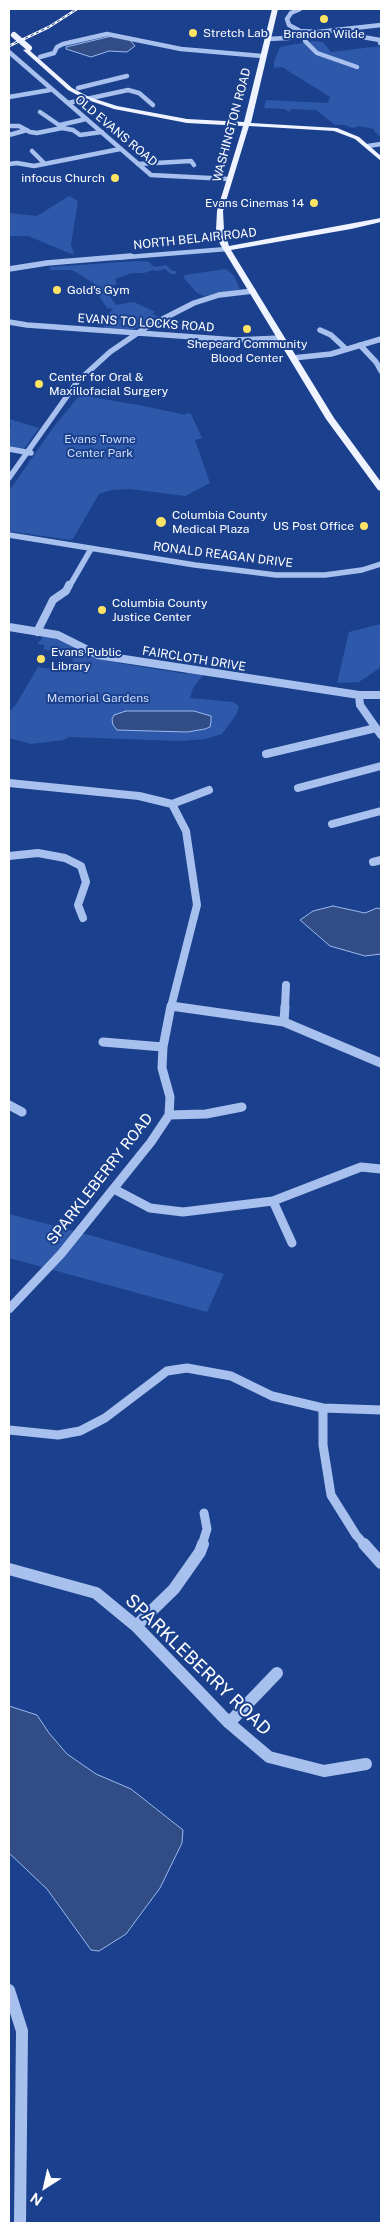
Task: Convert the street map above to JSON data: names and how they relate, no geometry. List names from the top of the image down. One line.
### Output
{"streets":{"main road":["WASHINGTON ROAD","NORTH BELAIR ROAD"],"street":["OLD EVANS ROAD","EVANS TO LOCKS ROAD","RONALD REAGAN DRIVE","FAIRCLOTH DRIVE","SPARKLEBERRY ROAD"]},"crossings":[["WASHINGTON ROAD","OLD EVANS ROAD"],["WASHINGTON ROAD","NORTH BELAIR ROAD"],["WASHINGTON ROAD","EVANS TO LOCKS ROAD"]],"parks":["Evans Towne Center Park","Memorial Gardens"],"places":["Brandon Wilde","Stretch Lab","infocus Church","Evans Cinemas 14","Gold's Gym","Shepeard Community Blood Center","Center for Oral & Maxillofacial Surgery","Columbia County Medical Plaza","US Post Office","Columbia County Justice Center","Evans Public Library"],"north":"bottom left"}
